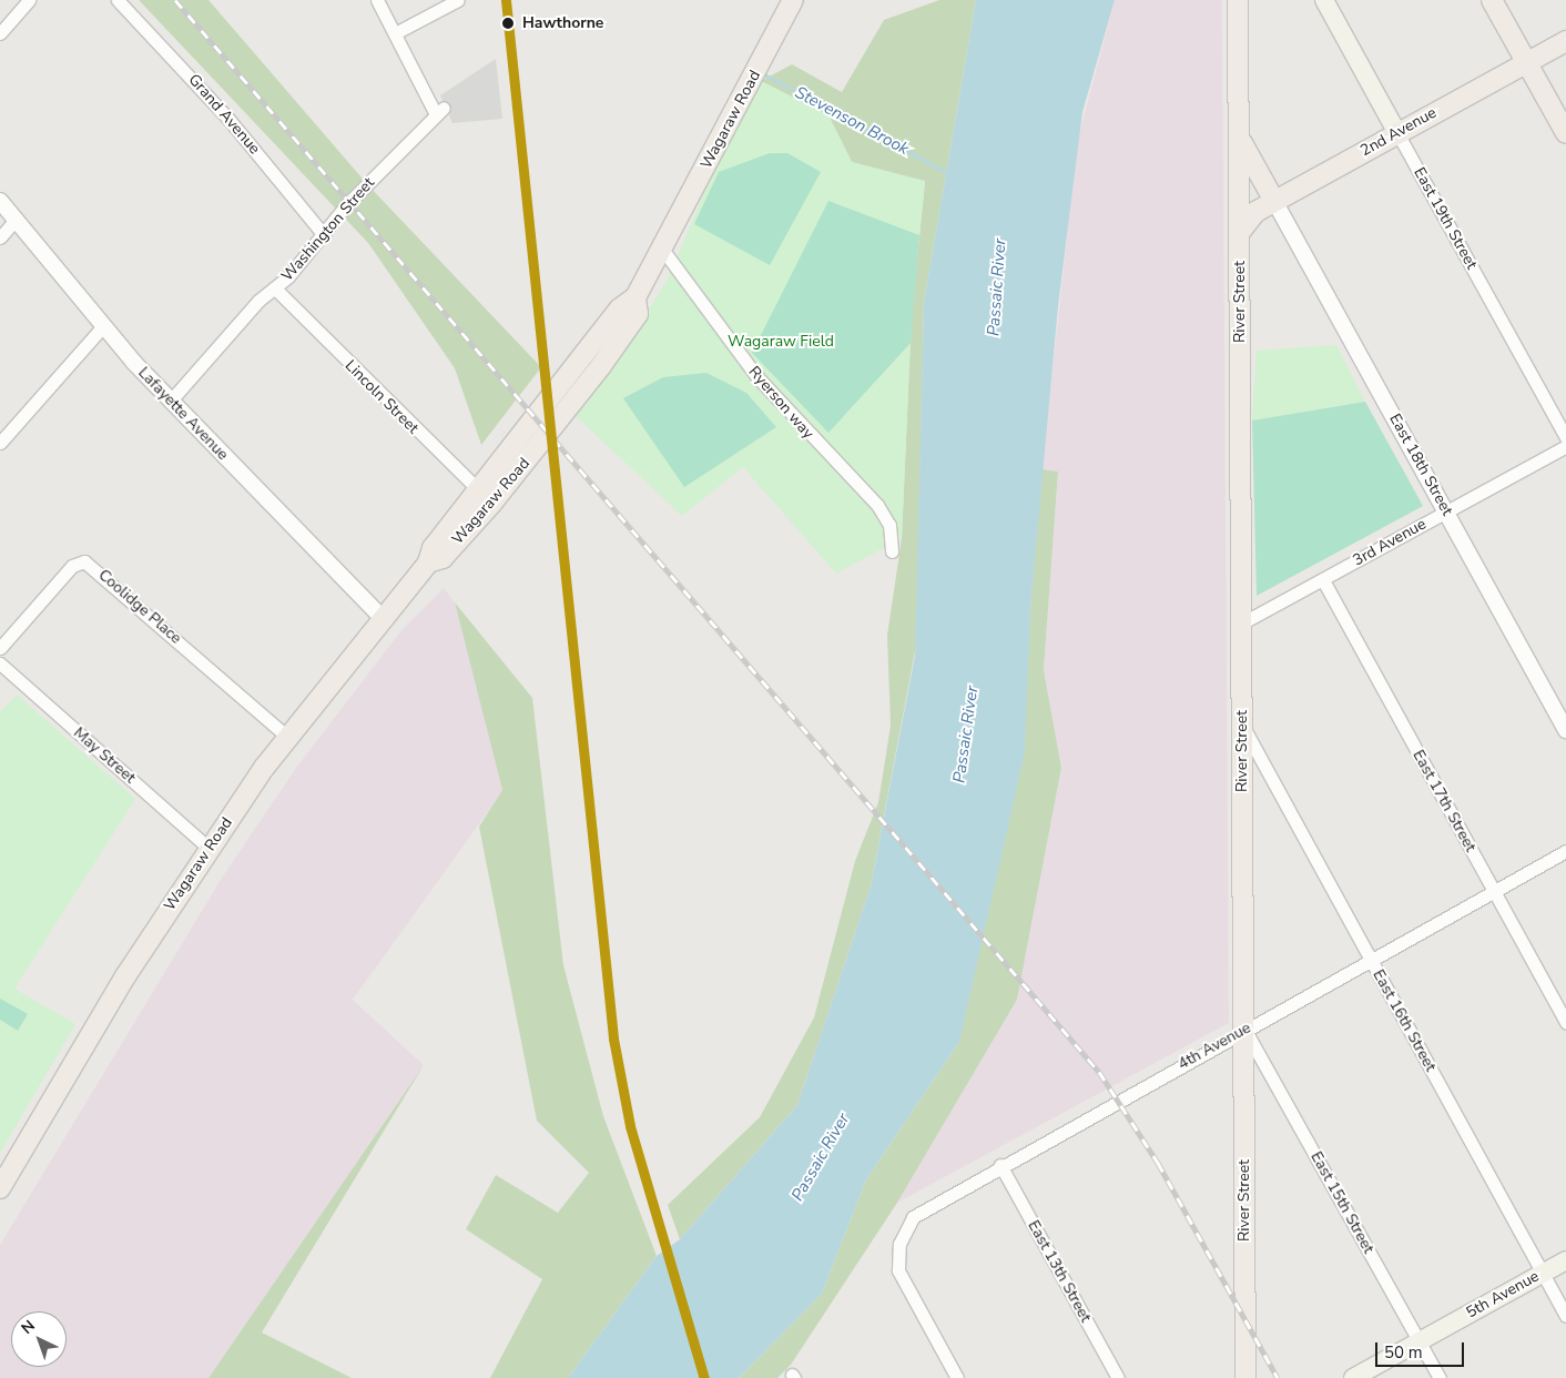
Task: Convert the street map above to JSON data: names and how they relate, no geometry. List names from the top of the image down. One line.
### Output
{"streets":{"main road":["Wagaraw Road","2nd Avenue","East 19th Street","River Street","5th Avenue"],"street":["Grand Avenue","Washington Street","Lincoln Street","Ryerson way","Lafayette Avenue","East 18th Street","3rd Avenue","Coolidge Place","May Street","East 17th Street","East 16th Street","4th Avenue","East 15th Street","East 13th Street"]},"crossings":[["Grand Avenue","Washington Street"],["Wagaraw Road","Lincoln Street"],["Wagaraw Road","Ryerson way"],["Wagaraw Road","Lafayette Avenue"],["Wagaraw Road","Coolidge Place"],["Wagaraw Road","May Street"],["2nd Avenue","East 19th Street"],["2nd Avenue","River Street"],["2nd Avenue","East 18th Street"],["Washington Street","Lincoln Street"],["Washington Street","Lafayette Avenue"],["River Street","East 18th Street"],["River Street","3rd Avenue"],["River Street","East 16th Street"],["River Street","4th Avenue"],["River Street","East 15th Street"],["East 18th Street","3rd Avenue"],["3rd Avenue","East 17th Street"],["East 17th Street","4th Avenue"],["East 16th Street","4th Avenue"],["East 16th Street","5th Avenue"],["4th Avenue","East 15th Street"],["4th Avenue","East 13th Street"],["East 15th Street","5th Avenue"]],"water":["Stevenson Brook","Passaic River"],"parks":["Wagaraw Field"],"places":["Hawthorne"],"scale_bar":"50 m","north":"top left"}
